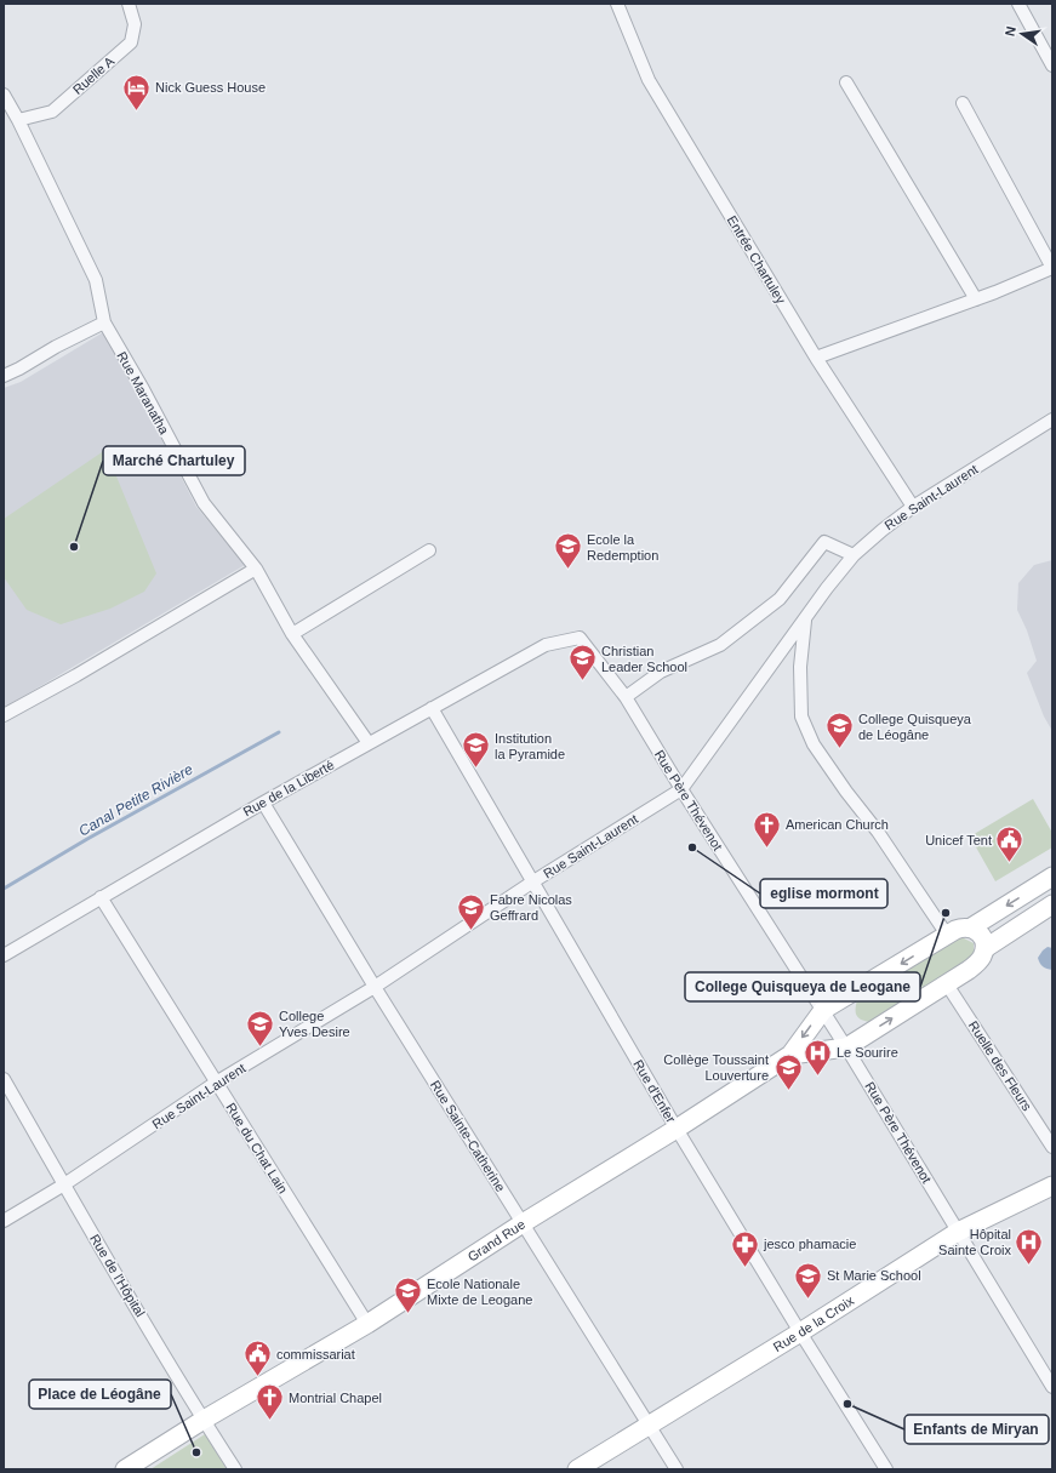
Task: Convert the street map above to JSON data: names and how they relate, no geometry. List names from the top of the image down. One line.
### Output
{"streets":{"street":["Ruelle A","Entrée Chartuley","Rue Maranatha","Rue Saint-Laurent","Rue de la Liberté","Rue Père Thévenot","Ruelle des Fleurs","Rue d'Enfer","Rue Sainte-Catherine","Rue du Chat Lain","Grand Rue","Rue de l'Hôpital","Rue de la Croix"]},"crossings":[["Ruelle A","Rue Maranatha"],["Entrée Chartuley","Rue Saint-Laurent"],["Rue Maranatha","Rue de la Liberté"],["Rue Saint-Laurent","Rue Père Thévenot"],["Rue Saint-Laurent","Rue d'Enfer"],["Rue Saint-Laurent","Rue Sainte-Catherine"],["Rue Saint-Laurent","Rue du Chat Lain"],["Rue Saint-Laurent","Rue de l'Hôpital"],["Rue de la Liberté","Rue Père Thévenot"],["Rue de la Liberté","Rue d'Enfer"],["Rue de la Liberté","Rue Sainte-Catherine"],["Rue de la Liberté","Rue du Chat Lain"],["Rue Père Thévenot","Grand Rue"],["Rue Père Thévenot","Rue de la Croix"],["Ruelle des Fleurs","Grand Rue"],["Rue d'Enfer","Grand Rue"],["Rue d'Enfer","Rue de la Croix"],["Rue Sainte-Catherine","Grand Rue"],["Rue Sainte-Catherine","Rue de la Croix"],["Rue du Chat Lain","Grand Rue"],["Grand Rue","Rue de l'Hôpital"]],"water":["Canal Petite Rivière"],"places":{"hotel":["Nick Guess House"],"other":["Marché Chartuley","eglise mormont","College Quisqueya de Leogane","Enfants de Miryan","Place de Léogâne"],"school or university":["Ecole la Redemption","Christian Leader School","College Quisqueya de Léogâne","Institution la Pyramide","Fabre Nicolas Geffrard","College Yves Desire","Collège Toussaint Louverture","St Marie School","Ecole Nationale Mixte de Leogane"],"church":["American Church","Montrial Chapel"],"public building":["Unicef Tent","commissariat"],"hospital":["Le Sourire","Hôpital Sainte Croix"],"pharmacy":["jesco phamacie"]},"north":"left"}
